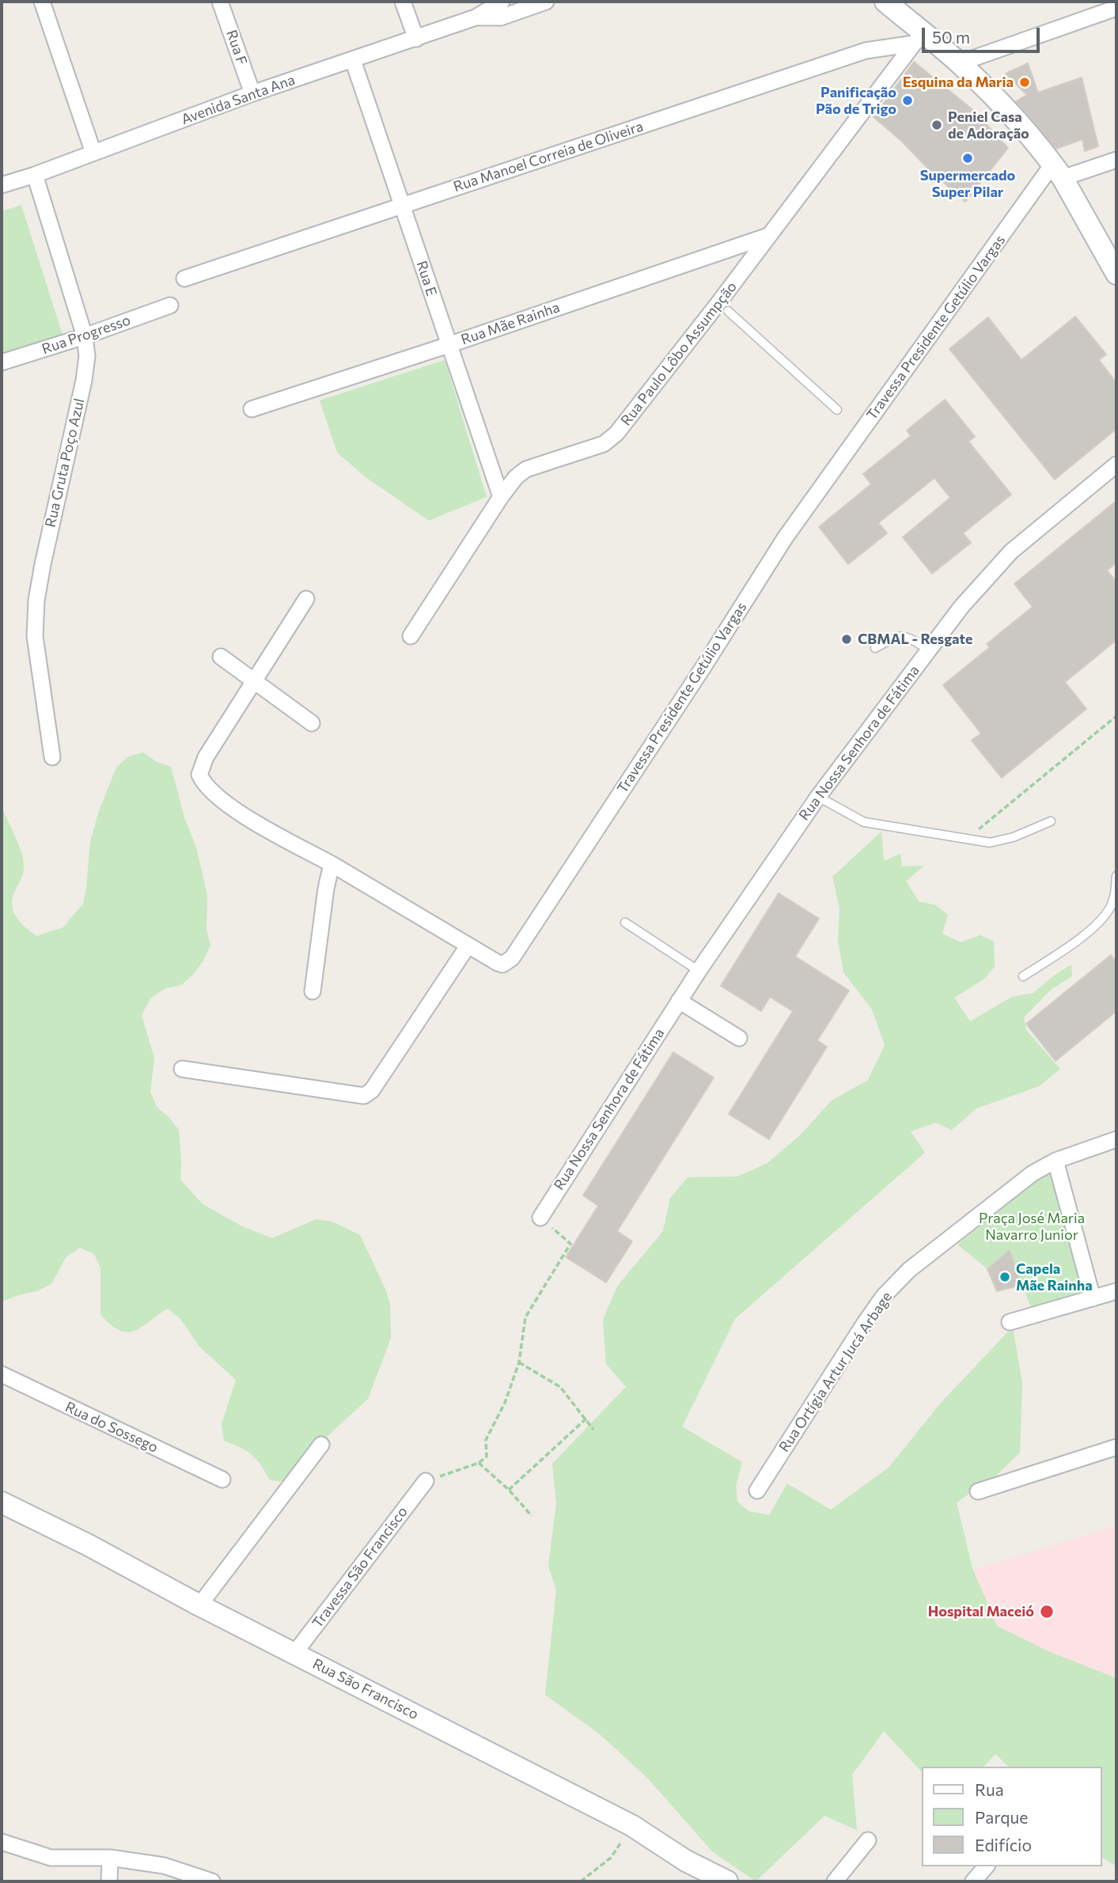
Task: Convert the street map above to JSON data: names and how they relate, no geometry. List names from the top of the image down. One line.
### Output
{"streets":{"street":["Rua F","Avenida Santa Ana","Rua Manoel Correia de Oliveira","Rua E","Rua Mãe Rainha","Travessa Presidente Getúlio Vargas","Rua Progresso","Rua Paulo Lôbo Assumpção","Rua Gruta Poço Azul","Rua Nossa Senhora de Fátima","Rua Ortígia Artur Jucá Arbage","Rua do Sossego","Travessa São Francisco","Rua São Francisco"]},"crossings":[["Rua F","Avenida Santa Ana"],["Avenida Santa Ana","Rua E"],["Avenida Santa Ana","Rua Gruta Poço Azul"],["Rua Manoel Correia de Oliveira","Rua E"],["Rua Manoel Correia de Oliveira","Rua Paulo Lôbo Assumpção"],["Rua E","Rua Mãe Rainha"],["Rua E","Rua Paulo Lôbo Assumpção"],["Rua Mãe Rainha","Rua Paulo Lôbo Assumpção"],["Rua Progresso","Rua Gruta Poço Azul"],["Travessa São Francisco","Rua São Francisco"]],"parks":["Praça José Maria Navarro Junior"],"places":["Esquina da Maria","Panificação Pão de Trigo","Peniel Casa de Adoração","Supermercado Super Pilar","CBMAL - Resgate","Capela Mãe Rainha","Hospital Maceió"],"legend":["Rua","Parque","Edifício"],"scale_bar":"50 m"}
